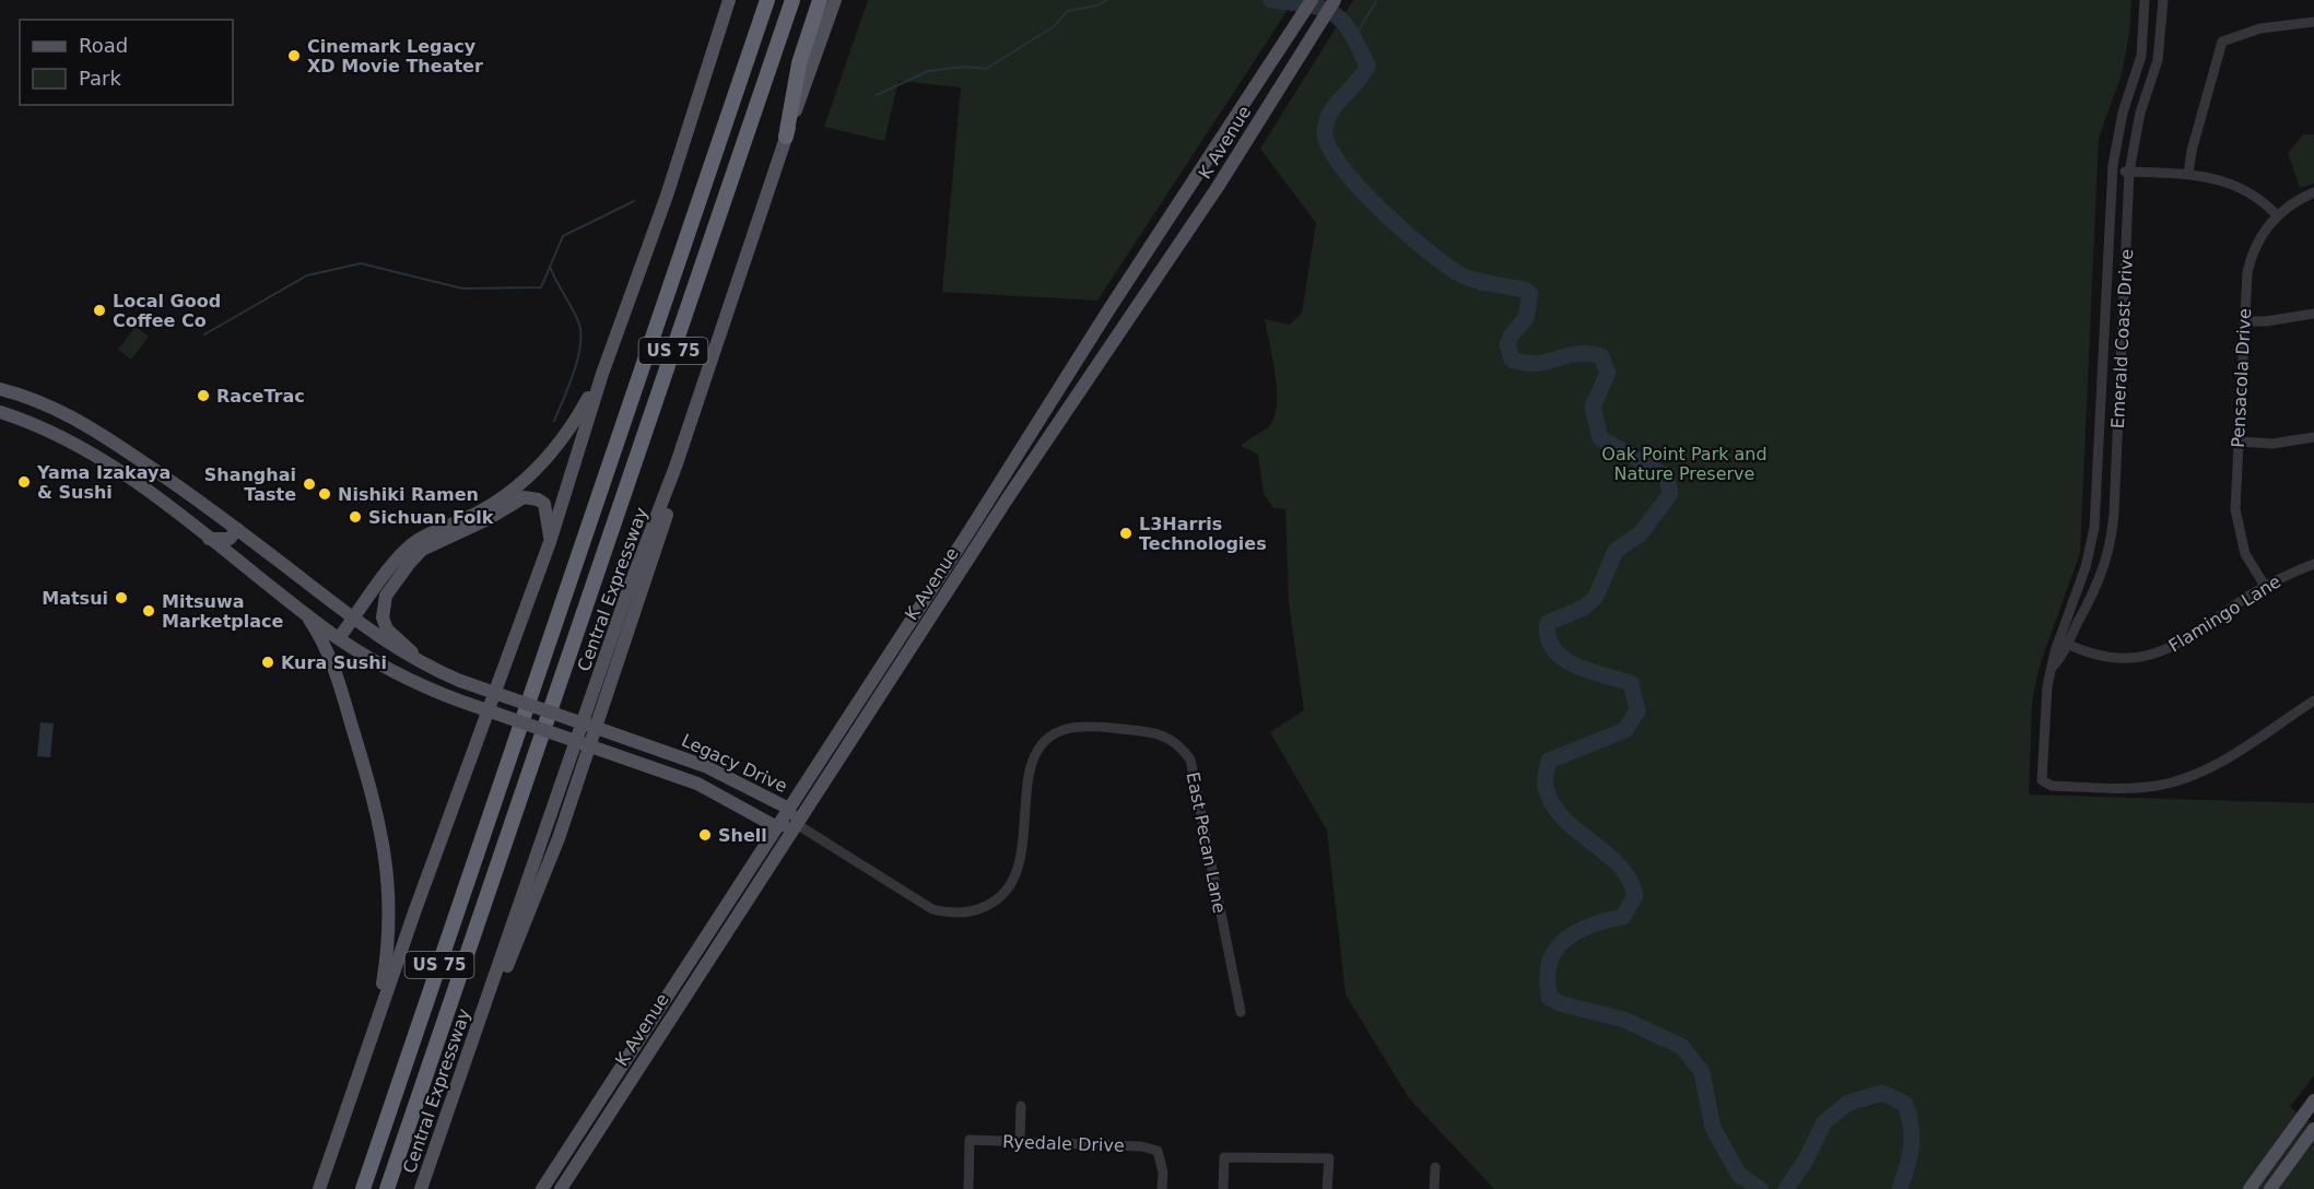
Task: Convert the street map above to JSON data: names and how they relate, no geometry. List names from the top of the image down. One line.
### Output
{"streets":{"highway":["US 75","Central Expressway"],"main road":["K Avenue","Legacy Drive"],"street":["Emerald Coast Drive","Pensacola Drive","Flamingo Lane","East Pecan Lane","Ryedale Drive"]},"crossings":[["K Avenue","Legacy Drive"],["K Avenue","East Pecan Lane"],["Emerald Coast Drive","Flamingo Lane"],["Pensacola Drive","Flamingo Lane"],["Legacy Drive","East Pecan Lane"]],"parks":["Oak Point Park and Nature Preserve"],"places":["Cinemark Legacy XD Movie Theater","Local Good Coffee Co","RaceTrac","Yama Izakaya & Sushi","Shanghai Taste","Nishiki Ramen","Sichuan Folk","L3Harris Technologies","Matsui","Mitsuwa Marketplace","Kura Sushi","Shell"],"legend":["Road","Park"]}
